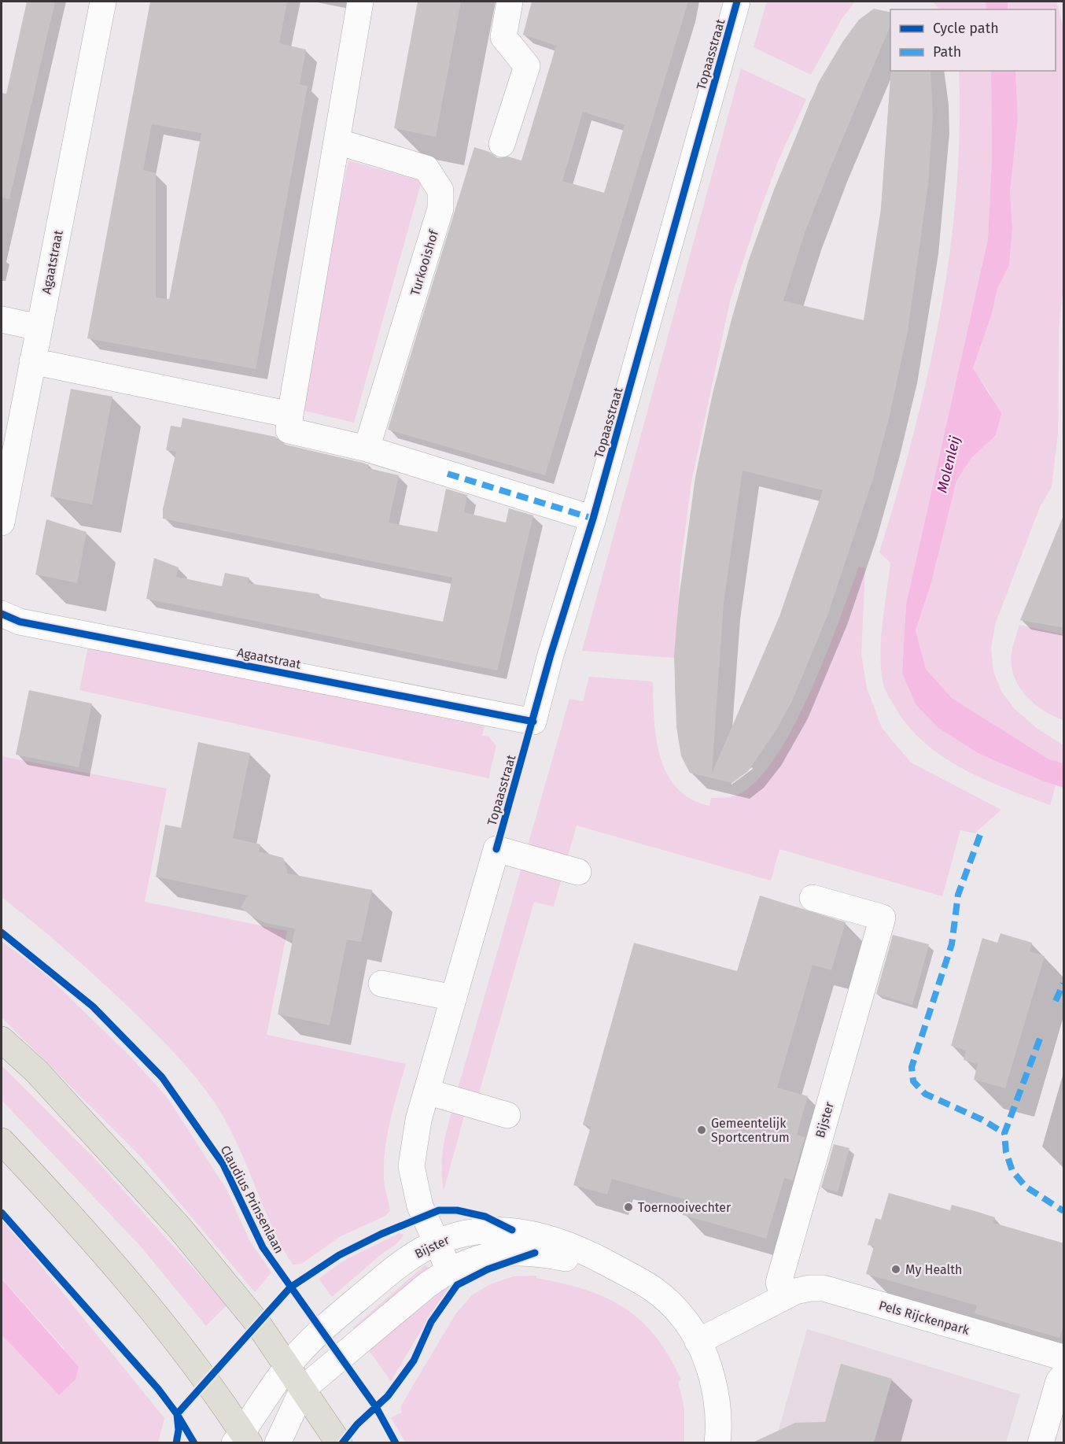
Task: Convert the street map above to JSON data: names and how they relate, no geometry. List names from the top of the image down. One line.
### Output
{"streets":{"street":["Topaasstraat","Agaatstraat","Turkooishof","Bijster","Pels Rijckenpark"],"cycle path":["Claudius Prinsenlaan"]},"crossings":[["Topaasstraat","Agaatstraat"],["Bijster","Pels Rijckenpark"]],"water":["Molenleij"],"places":["Gemeentelijk Sportcentrum","Toernooivechter","My Health"],"legend":["Cycle path","Path"]}
